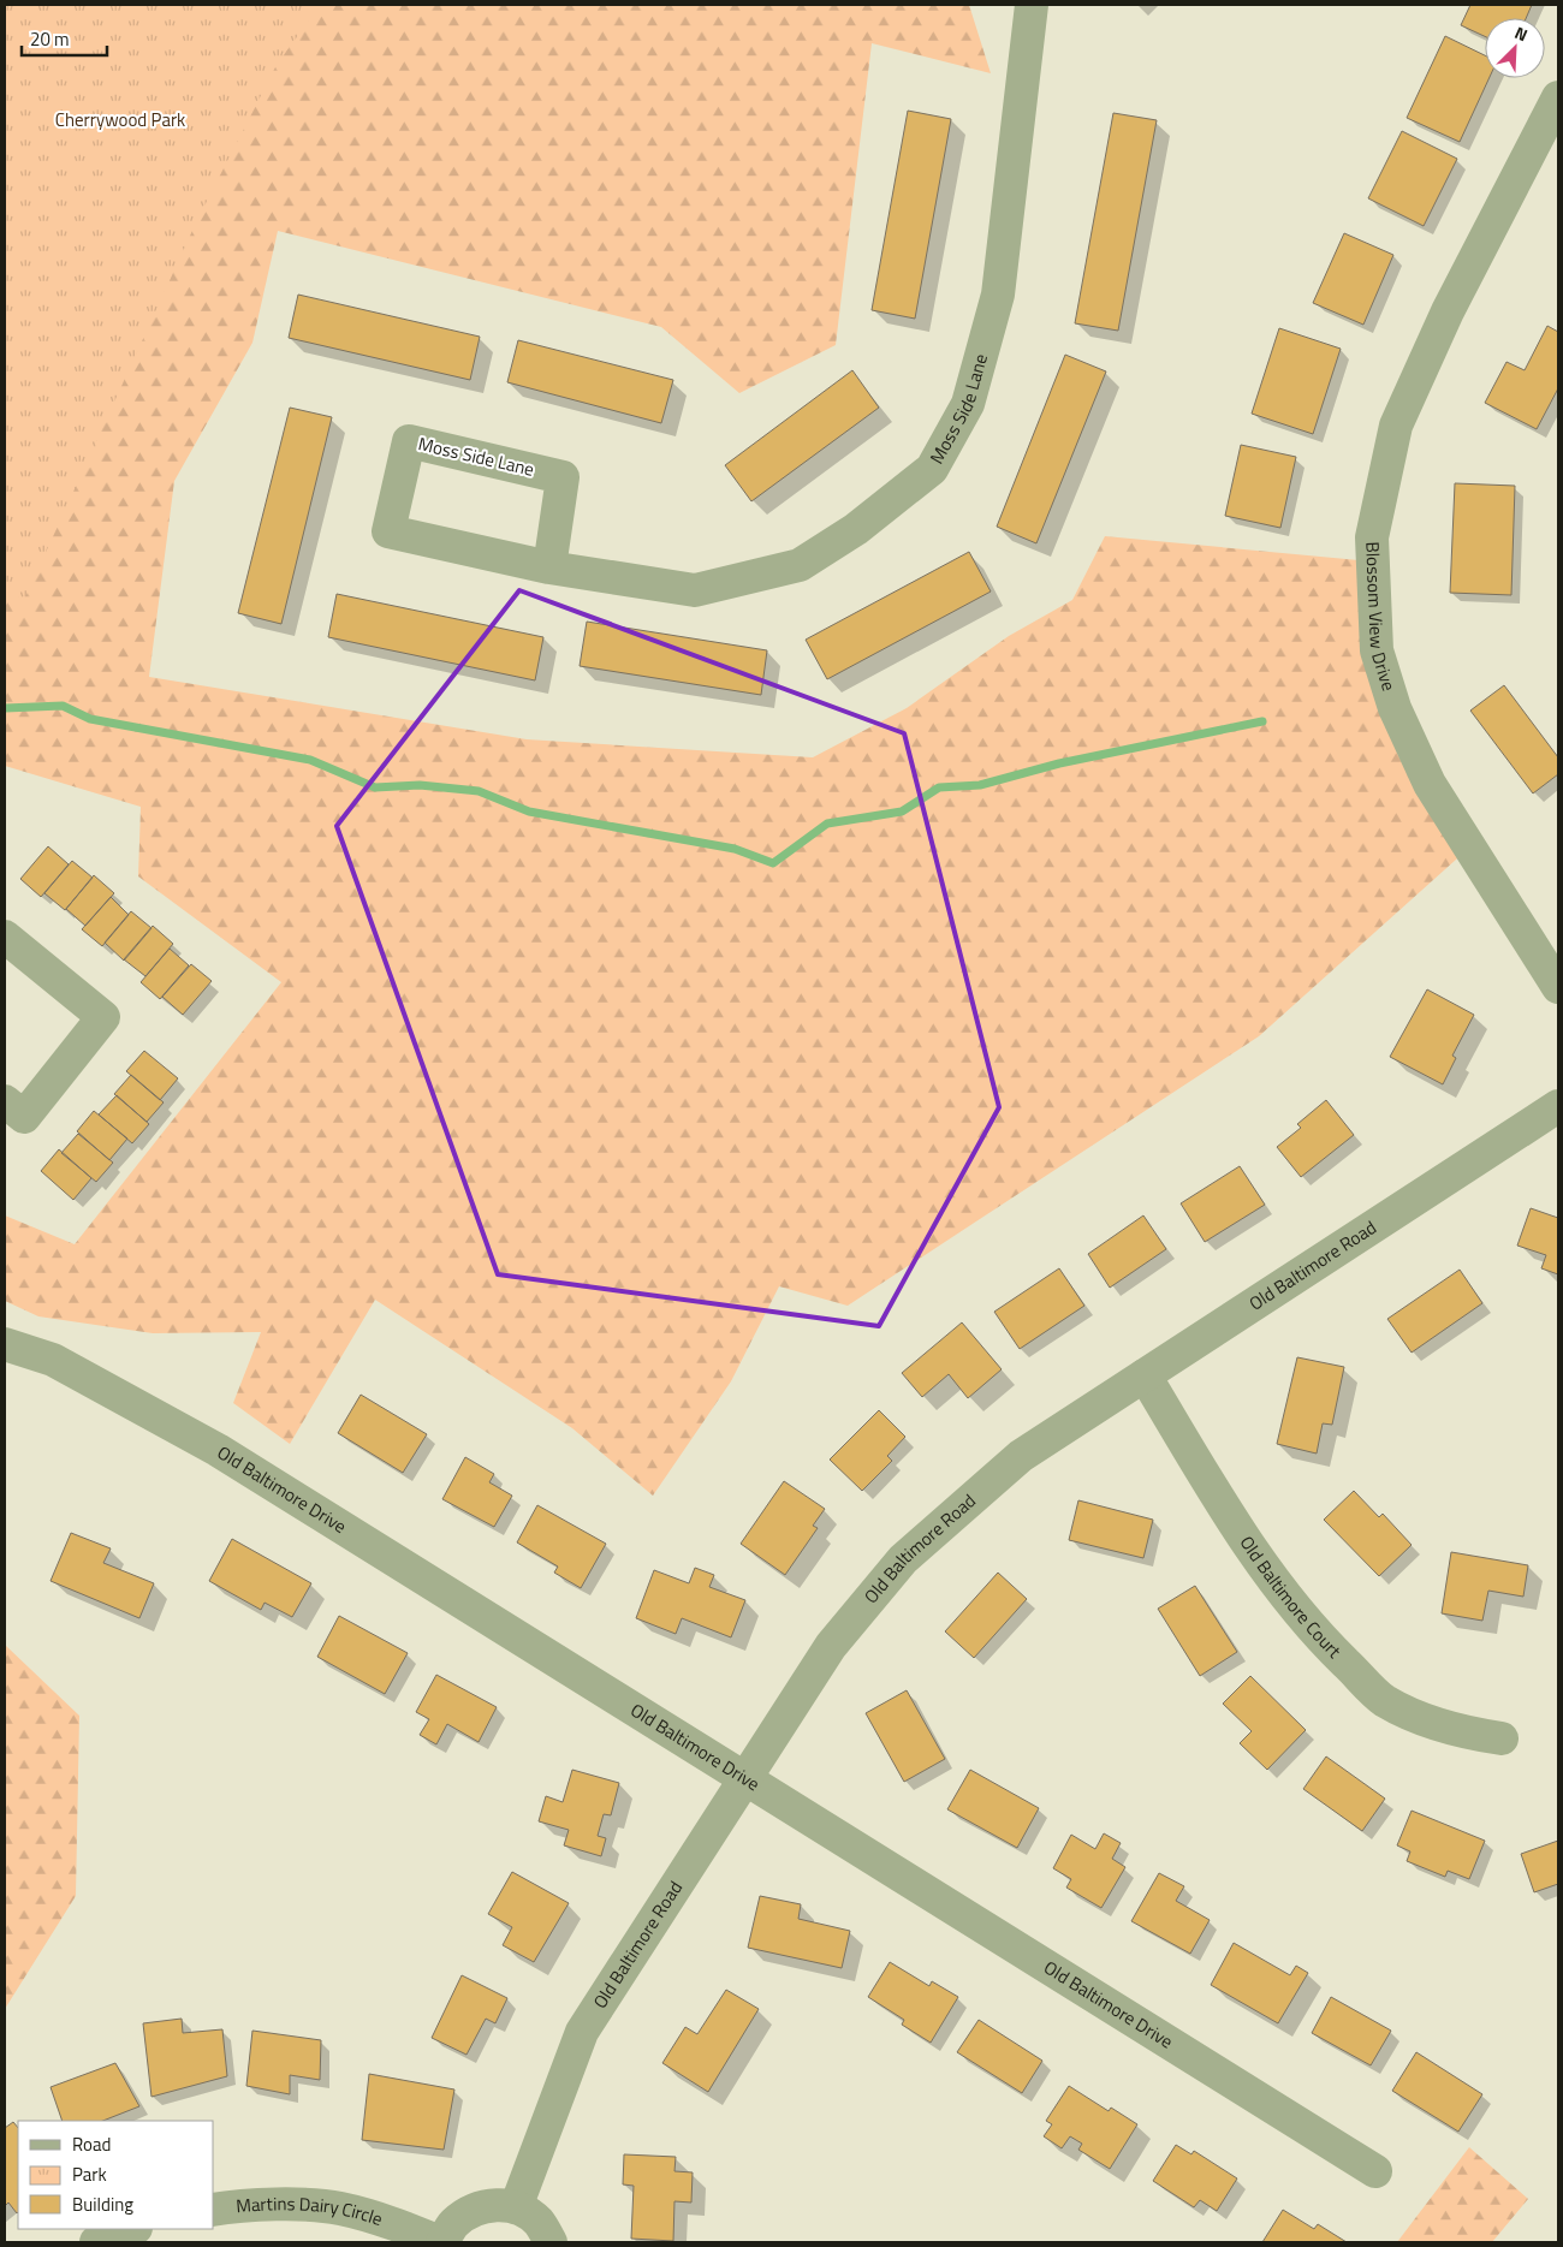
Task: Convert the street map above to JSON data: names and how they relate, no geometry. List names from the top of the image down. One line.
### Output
{"streets":{"street":["Moss Side Lane","Blossom View Drive","Old Baltimore Road","Old Baltimore Drive","Old Baltimore Court","Martins Dairy Circle"]},"crossings":[["Old Baltimore Road","Old Baltimore Drive"],["Old Baltimore Road","Old Baltimore Court"]],"parks":["Cherrywood Park"],"legend":["Road","Park","Building"],"scale_bar":"20 m","north":"top right"}
